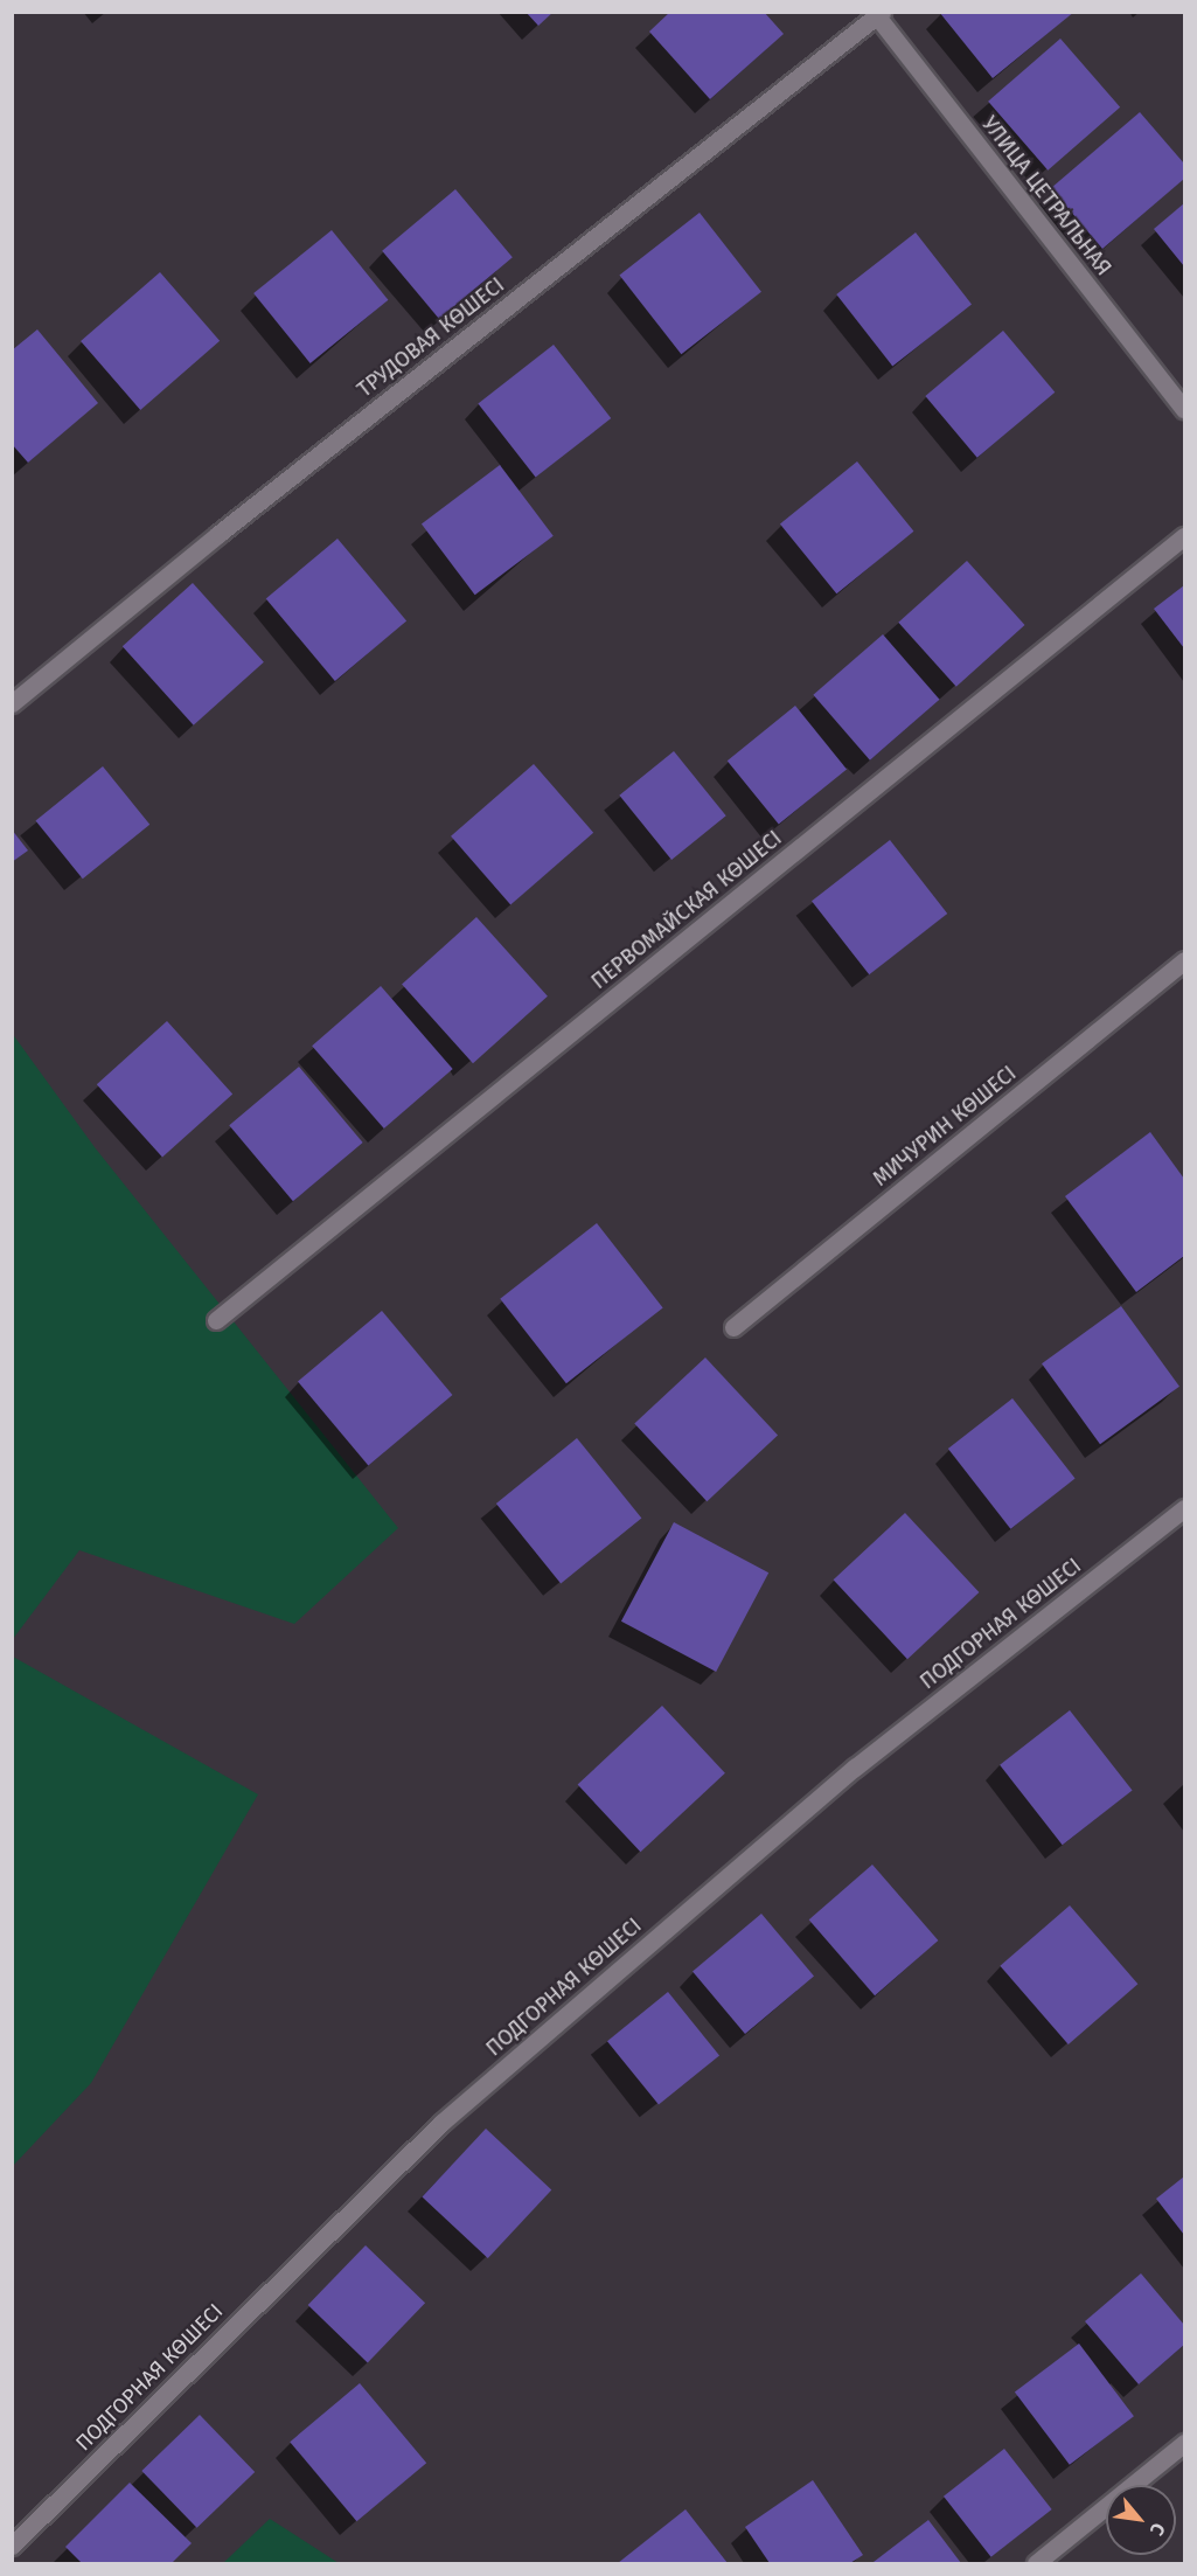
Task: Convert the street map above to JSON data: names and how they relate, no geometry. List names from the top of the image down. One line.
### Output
{"streets":{"street":["УЛИЦА ЦЕТРАЛЬНАЯ","ТРУДОВАЯ КӨШЕСІ","ПЕРВОМАЙСКАЯ КӨШЕСІ","МИЧУРИН КӨШЕСІ","ПОДГОРНАЯ КӨШЕСІ"]},"crossings":[["УЛИЦА ЦЕТРАЛЬНАЯ","ТРУДОВАЯ КӨШЕСІ"]],"north":"bottom right"}
